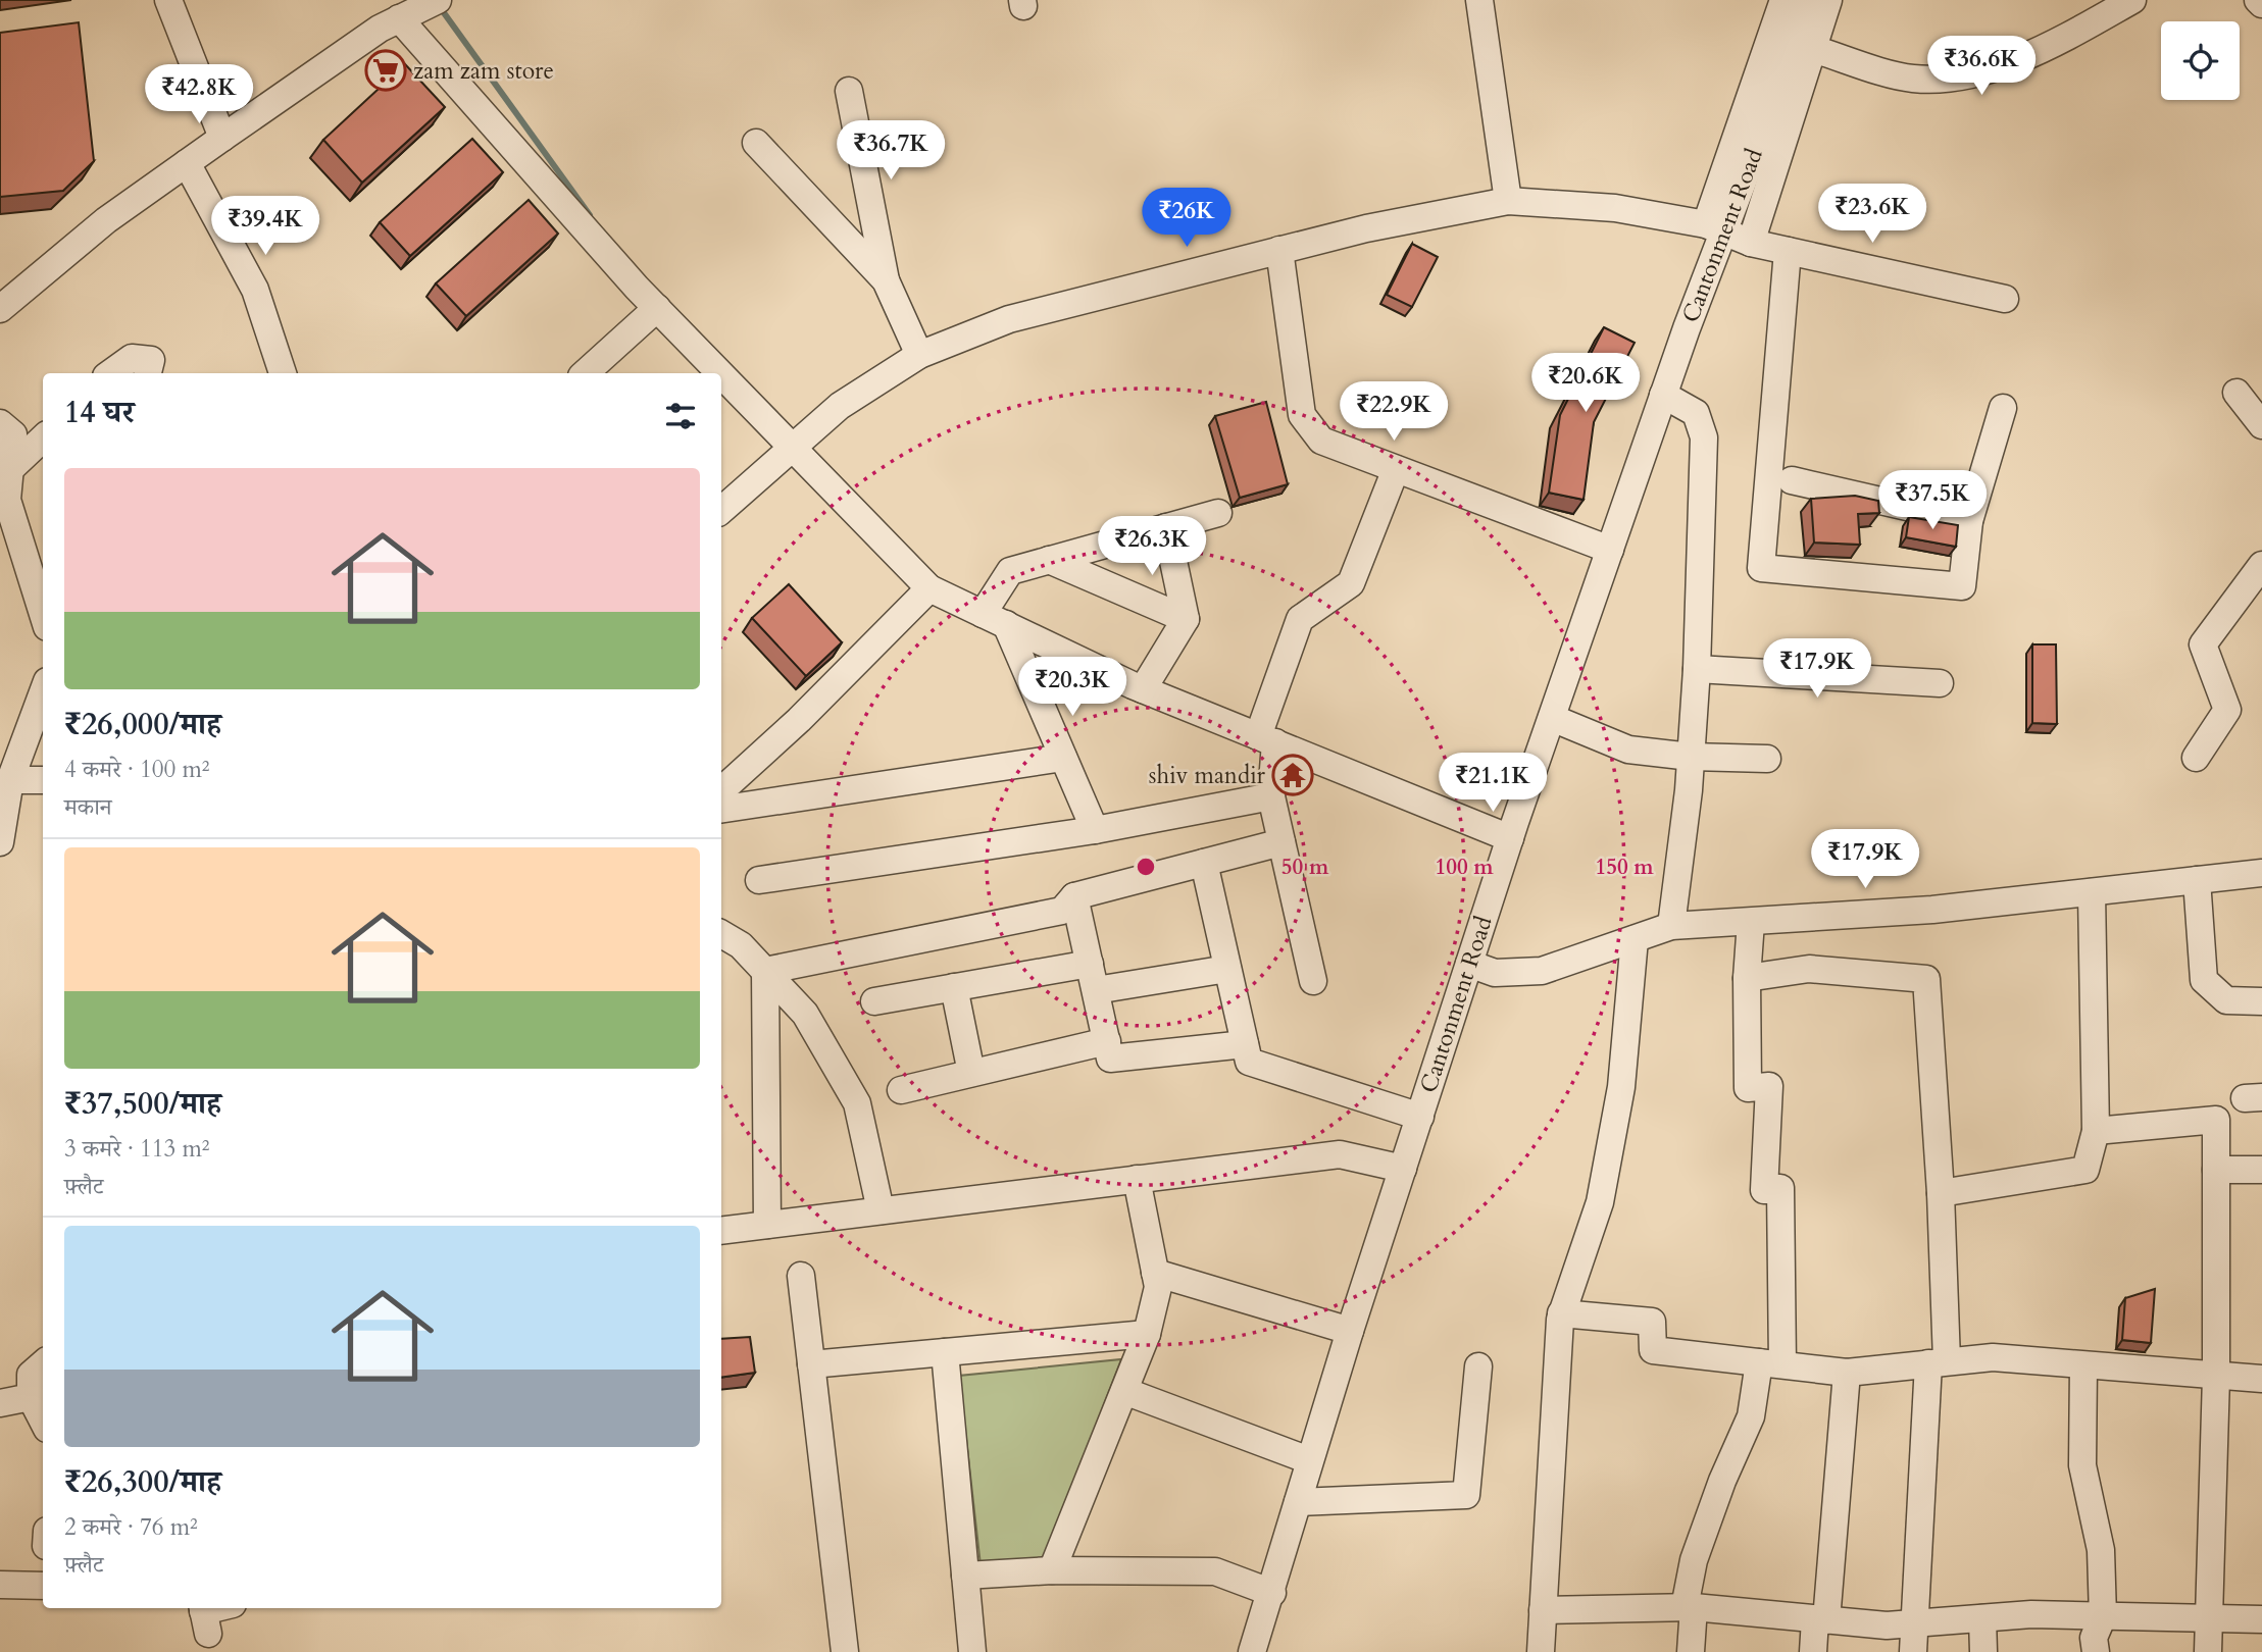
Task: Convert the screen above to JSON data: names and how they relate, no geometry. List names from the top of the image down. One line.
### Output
{"streets":{"street":["Cantonment Road"]},"places":{"supermarket":["zam zam store"],"temple":["shiv mandir"]},"page":{"price":["₹36.6K","₹42.8K","₹36.7K","₹23.6K","₹26K","₹39.4K","₹20.6K","₹22.9K","₹37.5K","₹26.3K","₹17.9K","₹20.3K","₹21.1K","₹17.9K"],"heading":"14 घर","list":[{"name":"₹26,000/माह","note":"4 कमरे · 100 m² · मकान"},{"name":"₹37,500/माह","note":"3 कमरे · 113 m² · फ़्लैट"},{"name":"₹26,300/माह","note":"2 कमरे · 76 m² · फ़्लैट"}]},"rings":["50 m","100 m","150 m"]}
